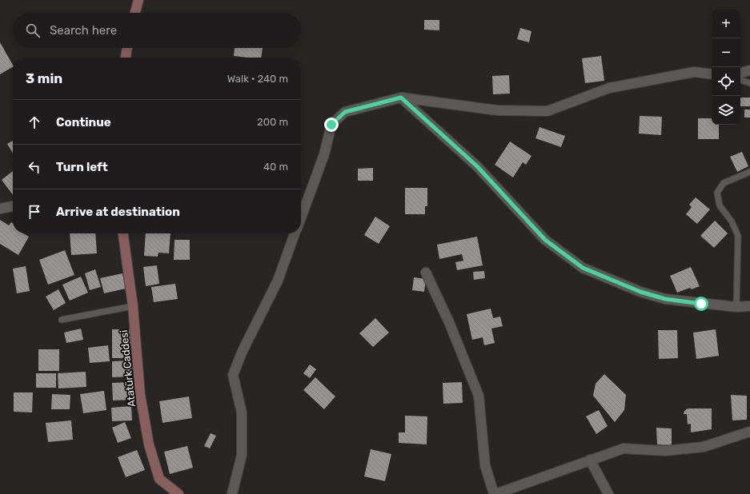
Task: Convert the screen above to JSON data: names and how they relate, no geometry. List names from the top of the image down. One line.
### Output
{"streets":{"street":["Atatürk Caddesi"]},"page":{"map_buttons":["+","−"],"search":"Search here","heading":["3 min","Walk · 240 m"],"list":[["Continue","200 m"],["Turn left","40 m"],"Arrive at destination"]}}
